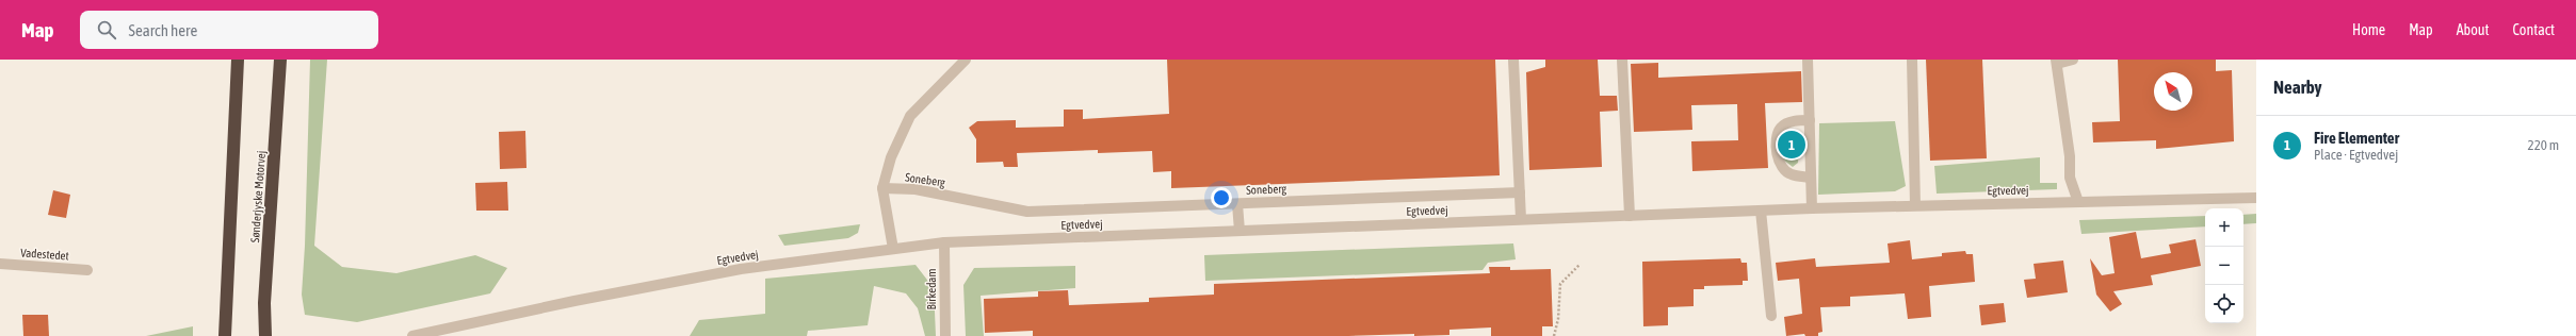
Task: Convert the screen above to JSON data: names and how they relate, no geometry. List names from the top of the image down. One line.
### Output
{"streets":{"highway":["Sønderjyske Motorvej"],"street":["Soneberg","Egtvedvej","Vadestedet","Birkedam"]},"crossings":[["Egtvedvej","Birkedam"]],"north":"top left","page":{"header":"Map","search":"Search here","nav":["Home","Map","About","Contact"],"heading":"Nearby","list":[{"mark":"1","name":"Fire Elementer","note":"Place · Egtvedvej","value":"220 m"}],"pins":"1","map_buttons":["+","−"]}}
